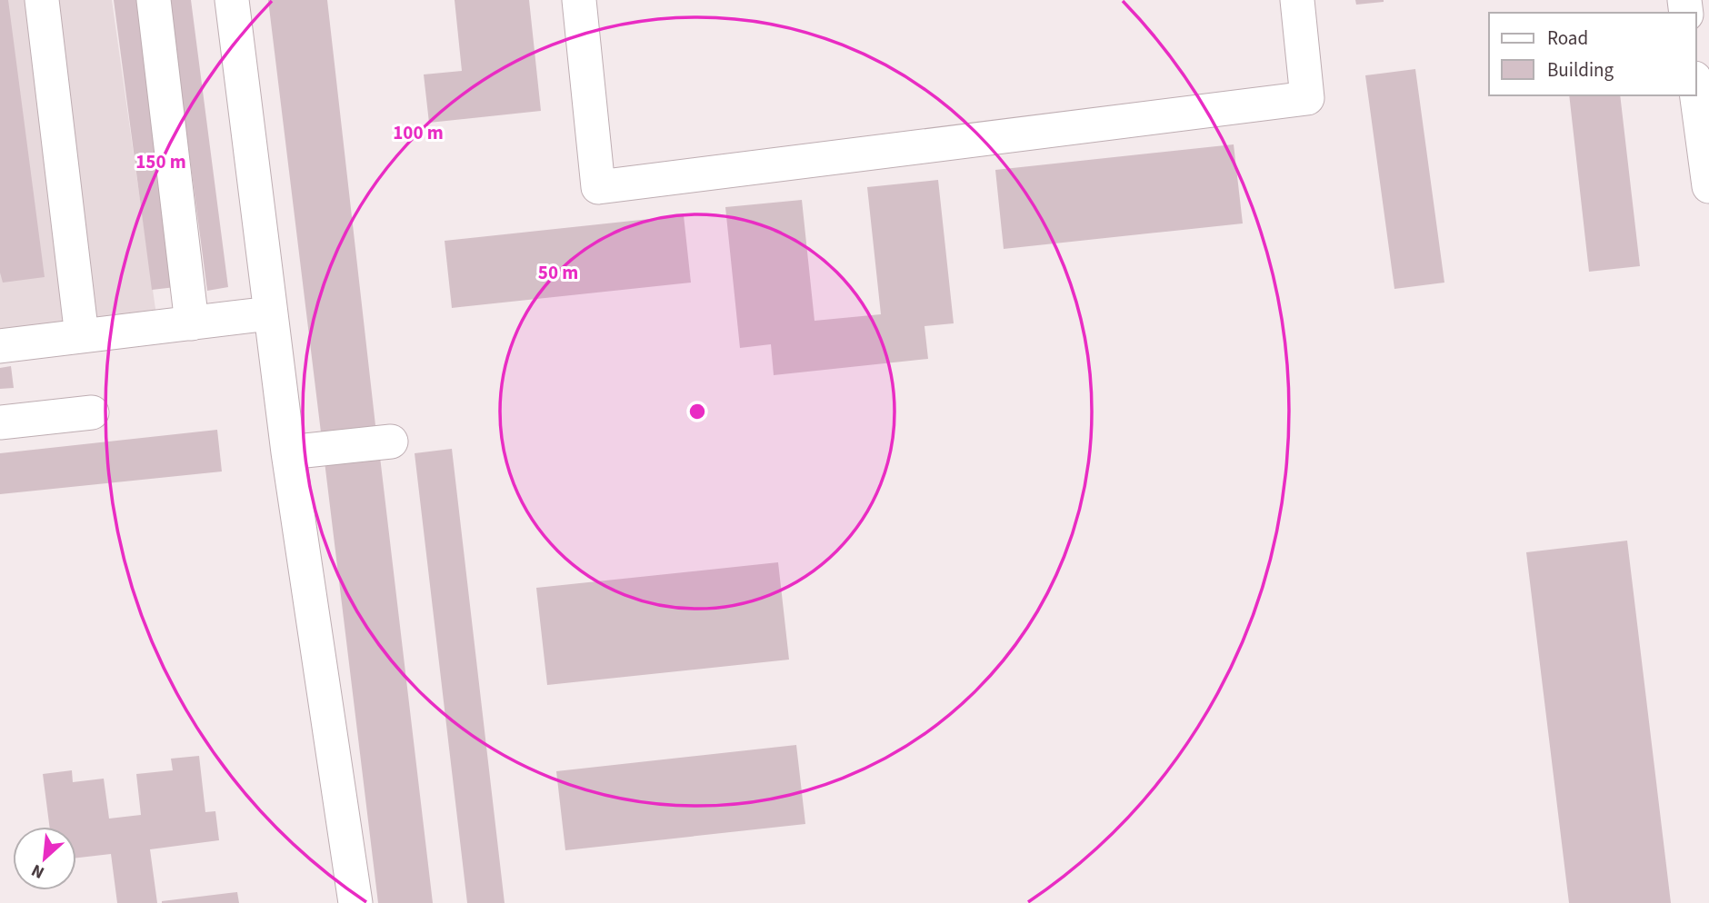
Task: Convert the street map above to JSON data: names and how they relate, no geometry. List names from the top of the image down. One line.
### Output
{"legend":["Road","Building"],"north":"bottom left","rings":["100 m","150 m","50 m"]}
